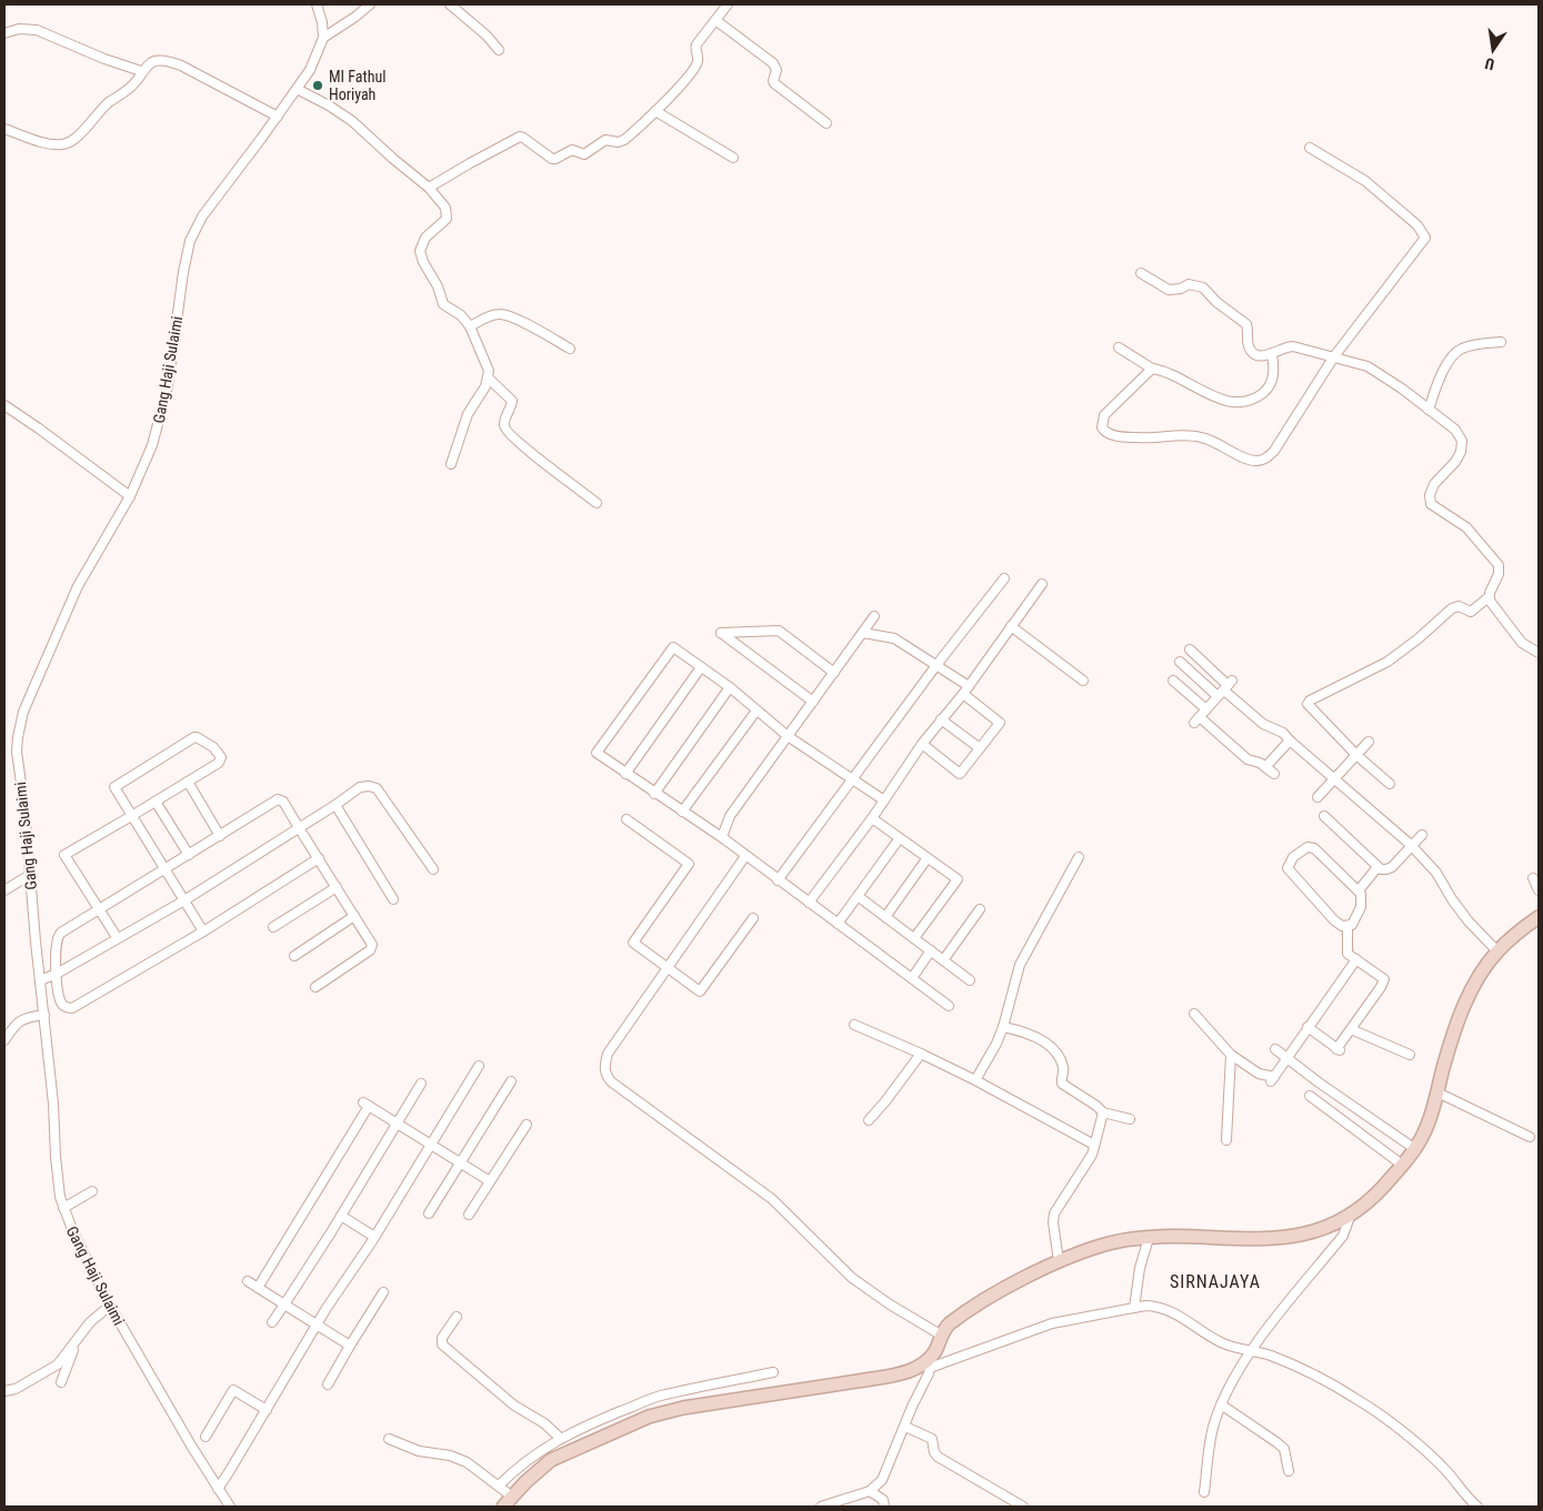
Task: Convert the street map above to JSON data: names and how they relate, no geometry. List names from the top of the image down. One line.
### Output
{"streets":{"street":["Gang Haji Sulaimi"]},"districts":["SIRNAJAYA"],"places":["MI Fathul Horiyah"],"north":"bottom"}
